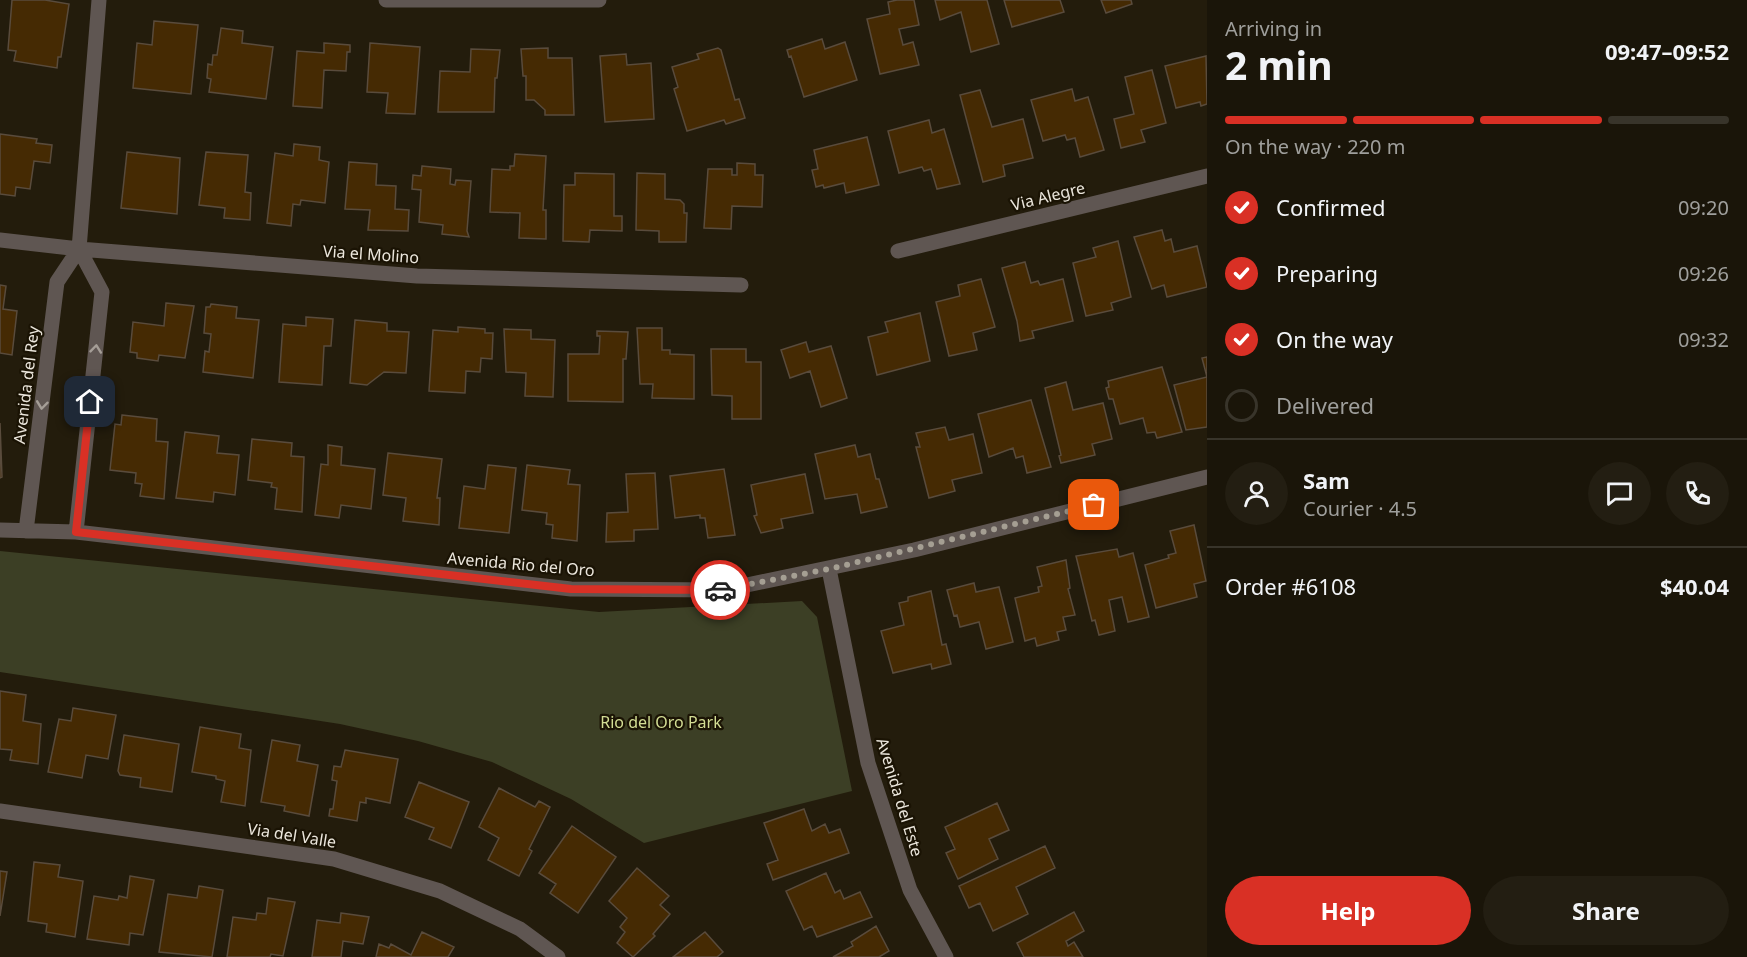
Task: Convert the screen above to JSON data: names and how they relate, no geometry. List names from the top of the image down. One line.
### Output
{"streets":{"street":["Via Alegre","Via el Molino","Avenida del Rey","Avenida Rio del Oro","Avenida del Este","Via del Valle"]},"crossings":[["Via el Molino","Avenida del Rey"],["Avenida del Rey","Avenida Rio del Oro"],["Avenida Rio del Oro","Avenida del Este"]],"parks":["Rio del Oro Park"],"page":{"heading":["2 min","Arriving in","09:47–09:52"],"panel":["Sam","Courier · 4.5","Order #6108","$40.04"],"bar":"On the way · 220 m","list":[["Confirmed","09:20"],["Preparing","09:26"],["On the way","09:32"],"Delivered"],"buttons":["Help","Share"]}}
